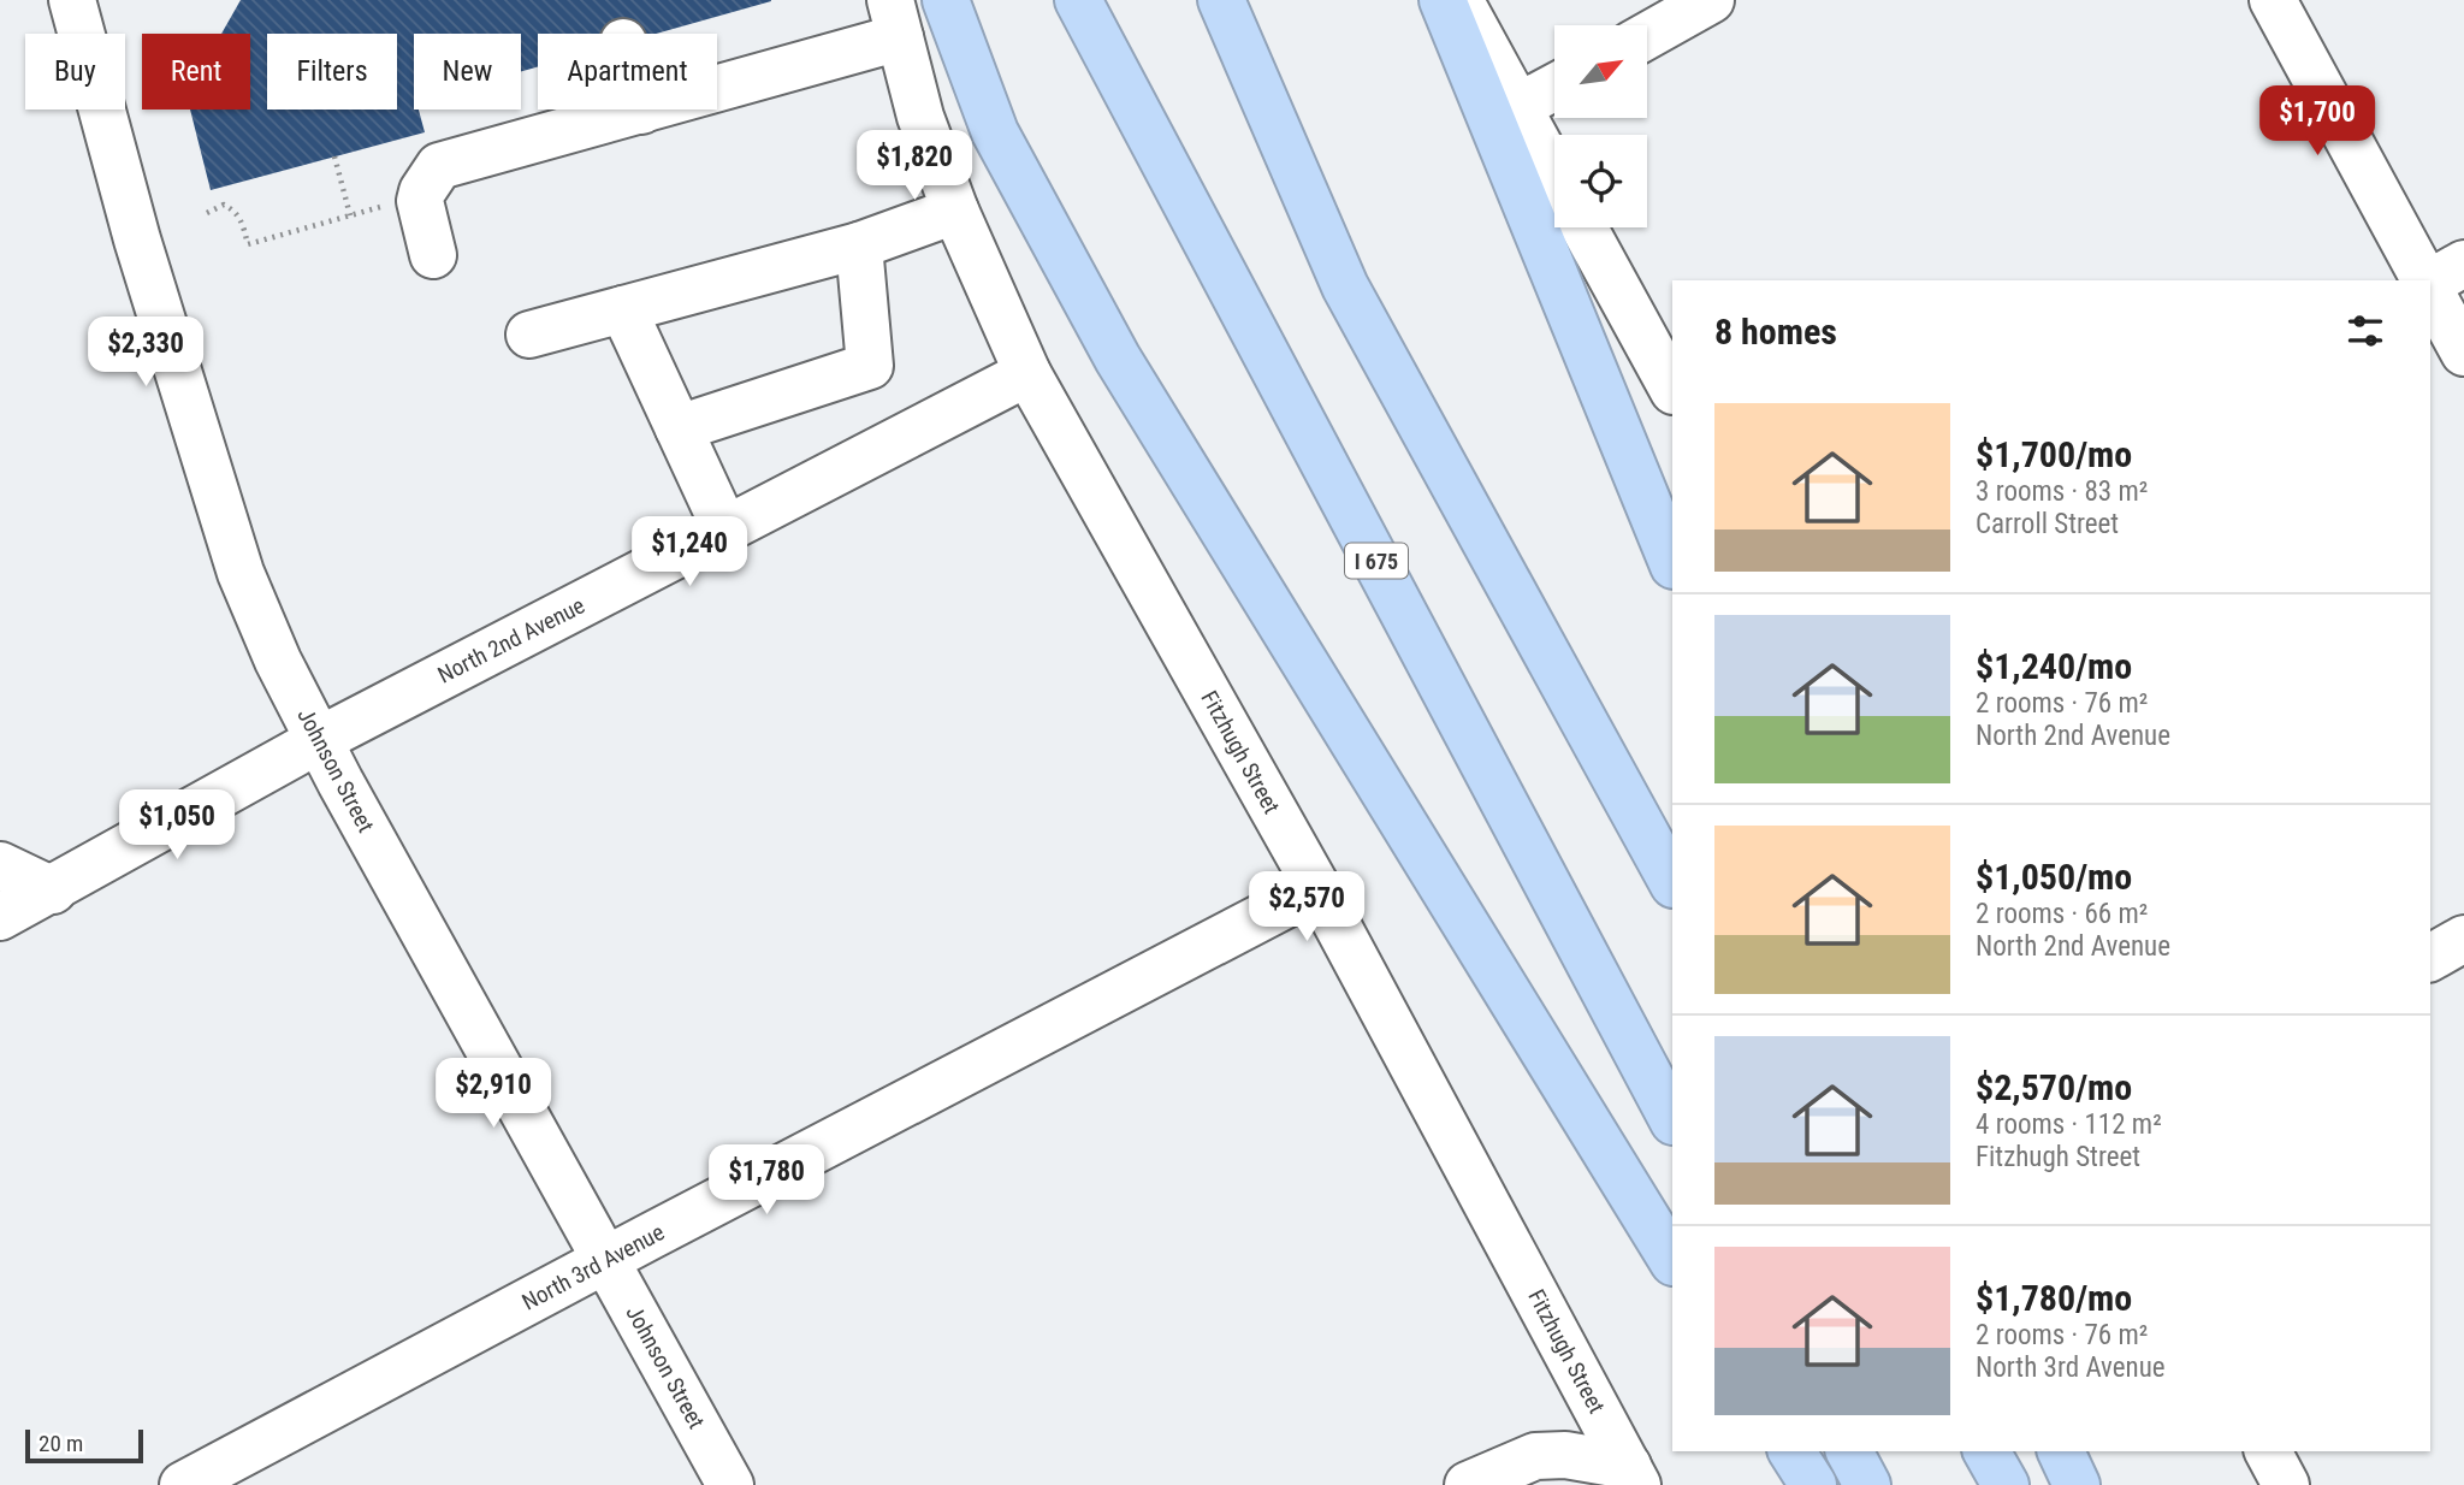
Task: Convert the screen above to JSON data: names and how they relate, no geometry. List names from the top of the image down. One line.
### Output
{"streets":{"highway":["I 675"],"street":["North 2nd Avenue","Fitzhugh Street","Johnson Street","North 3rd Avenue"]},"crossings":[["North 2nd Avenue","Fitzhugh Street"],["North 2nd Avenue","Johnson Street"],["Fitzhugh Street","North 3rd Avenue"],["Johnson Street","North 3rd Avenue"]],"scale_bar":"20 m","north":"top right","page":{"chip":["Buy","Rent","Filters","New","Apartment"],"price":["$1,700","$1,820","$2,330","$1,240","$1,050","$2,570","$2,910","$1,780"],"heading":"8 homes","list":[{"name":"$1,700/mo","note":"3 rooms · 83 m² · Carroll Street"},{"name":"$1,240/mo","note":"2 rooms · 76 m² · North 2nd Avenue"},{"name":"$1,050/mo","note":"2 rooms · 66 m² · North 2nd Avenue"},{"name":"$2,570/mo","note":"4 rooms · 112 m² · Fitzhugh Street"},{"name":"$1,780/mo","note":"2 rooms · 76 m² · North 3rd Avenue"}],"scale":"20 m"}}
